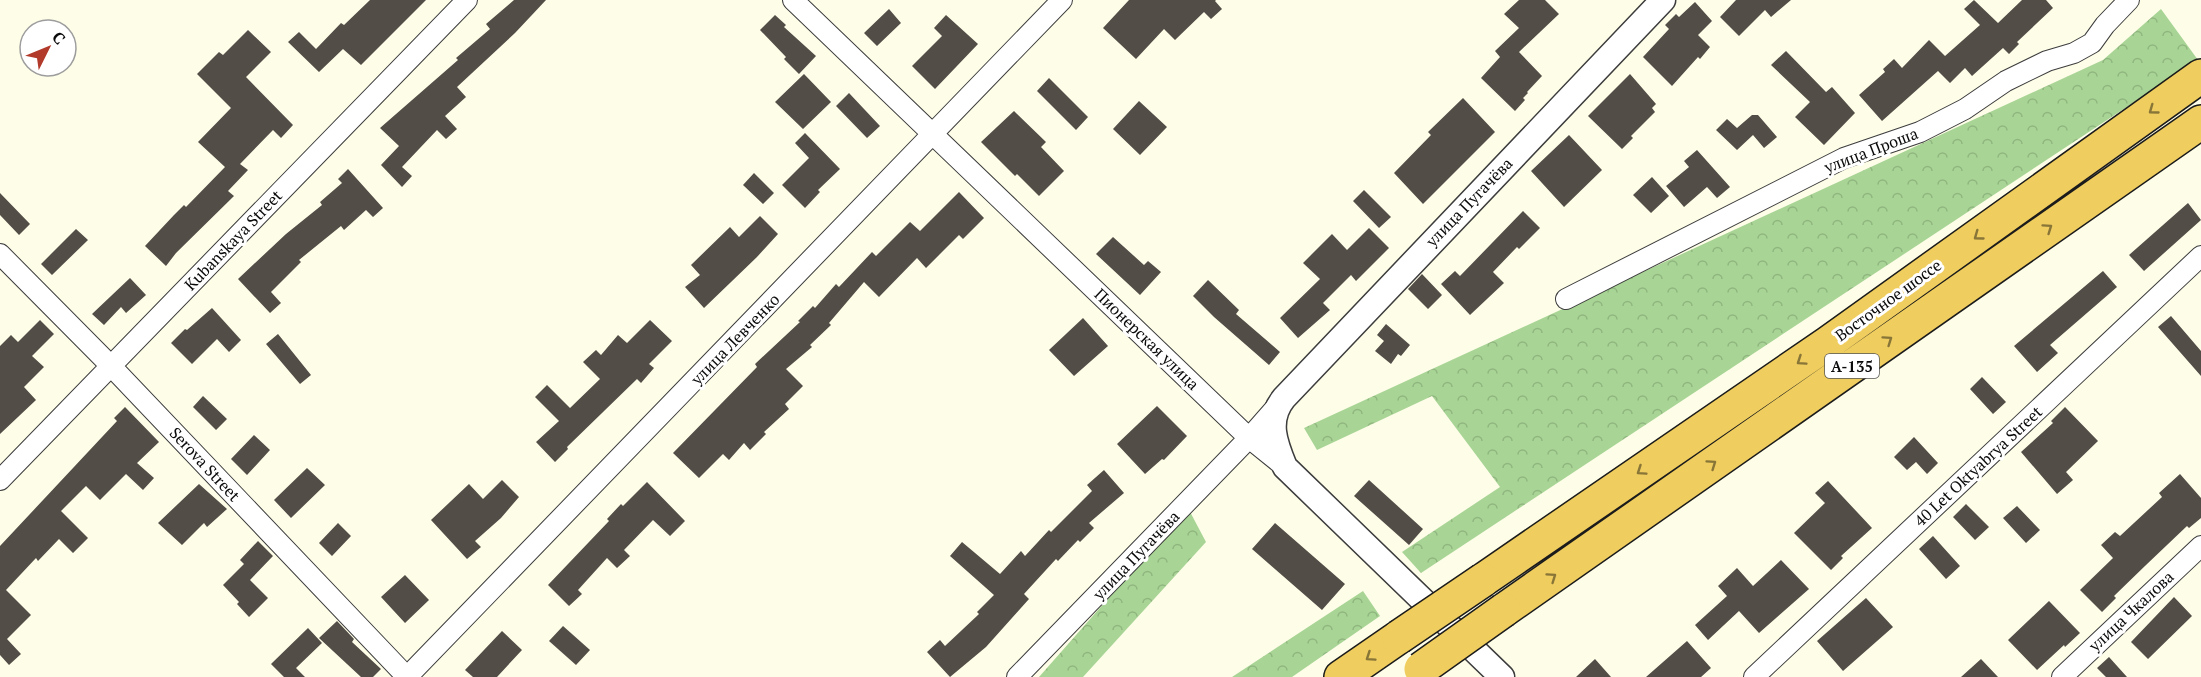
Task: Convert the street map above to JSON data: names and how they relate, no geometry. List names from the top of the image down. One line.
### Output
{"streets":{"highway":["Восточное шоссе","А-135"],"street":["улица Проша","улица Пугачёва","Kubanskaya Street","улица Левченко","Пионерская улица","Serova Street","40 Let Oktyabrya Street","улица Чкалова"]},"crossings":[["улица Пугачёва","Пионерская улица"],["Kubanskaya Street","Serova Street"],["улица Левченко","Пионерская улица"],["улица Левченко","Serova Street"]],"north":"top right"}
